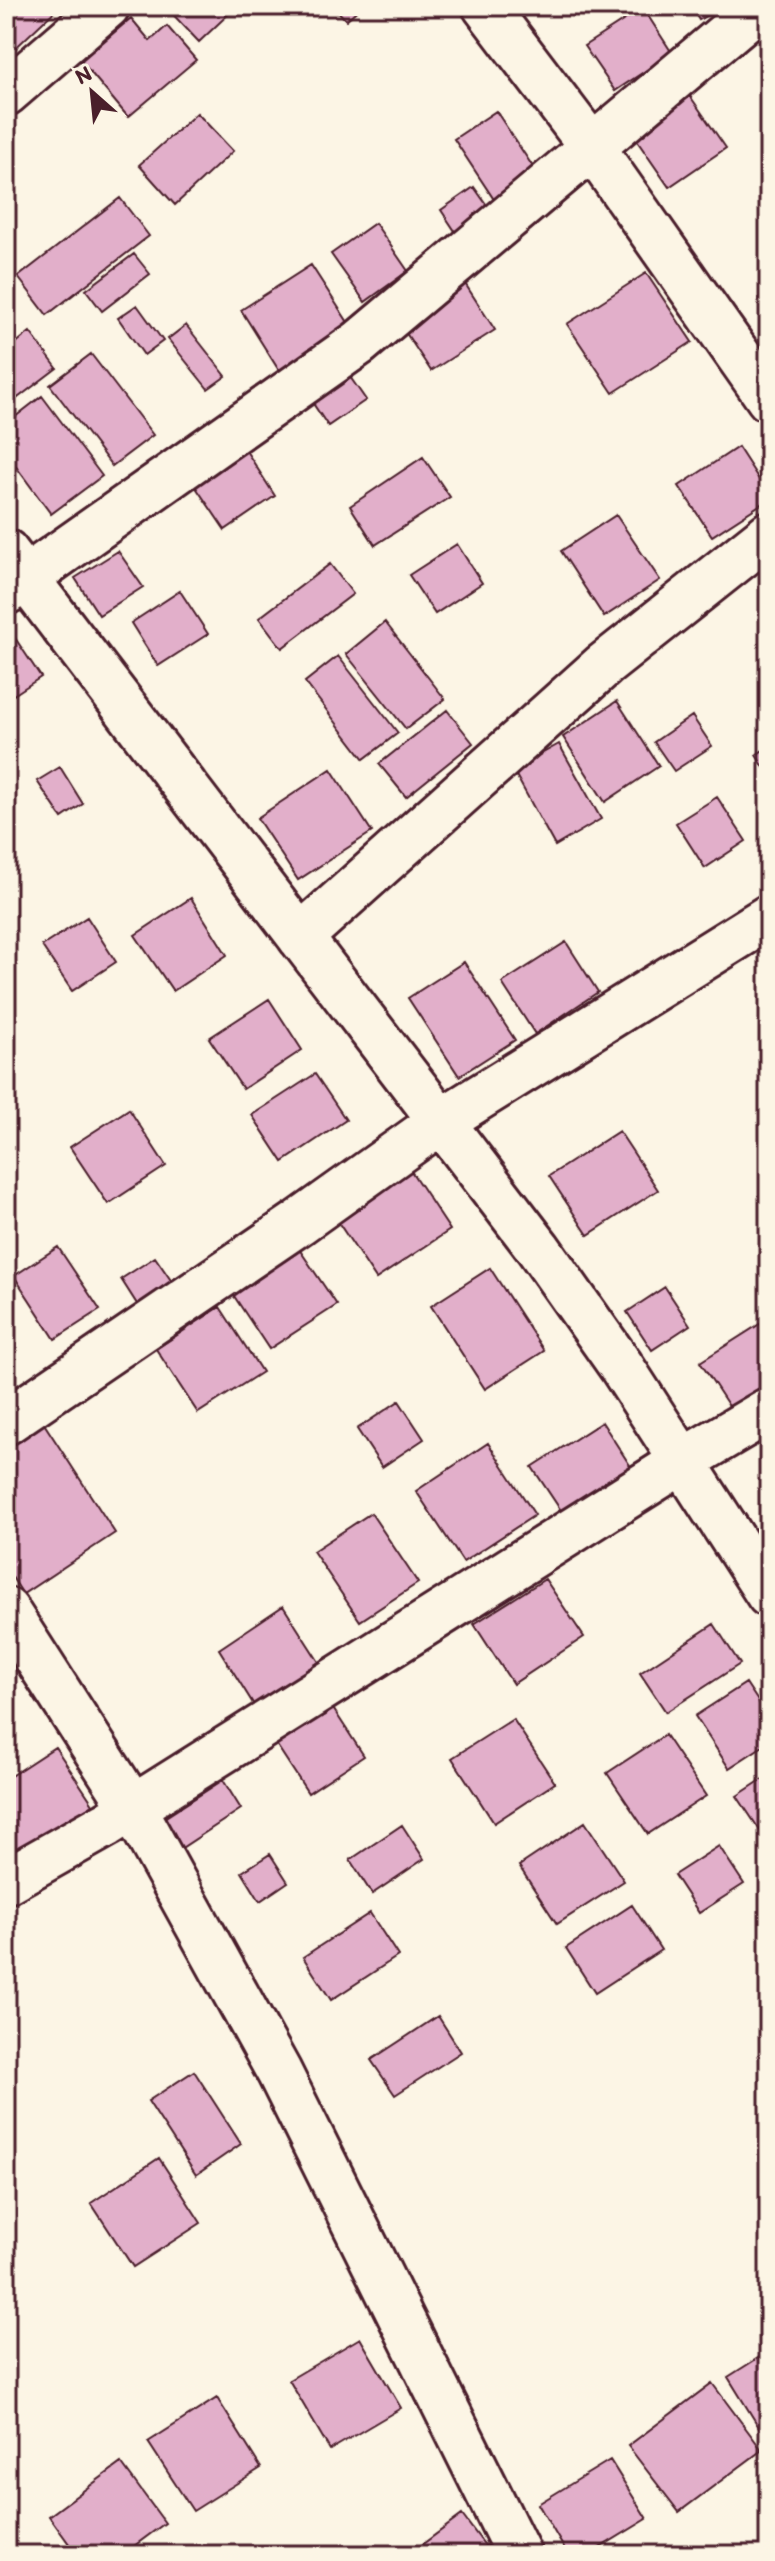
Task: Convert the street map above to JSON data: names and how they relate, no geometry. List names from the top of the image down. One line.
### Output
{"north":"top left"}
